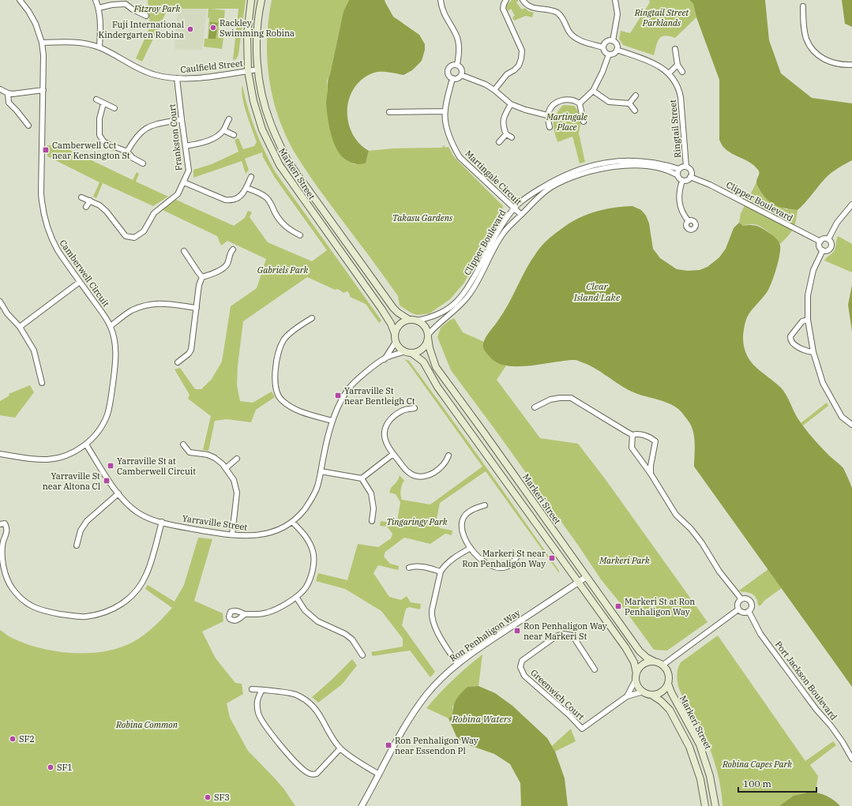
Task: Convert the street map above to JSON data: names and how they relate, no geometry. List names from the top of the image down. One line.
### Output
{"streets":{"main road":["Markeri Street"],"street":["Caulfield Street","Ringtail Street","Frankston Court","Martingale Circuit","Clipper Boulevard","Camberwell Circuit","Yarraville Street","Ron Penhaligon Way","Port Jackson Boulevard","Greenwich Court"]},"crossings":[["Caulfield Street","Frankston Court"],["Caulfield Street","Markeri Street"],["Caulfield Street","Camberwell Circuit"],["Ringtail Street","Clipper Boulevard"],["Markeri Street","Clipper Boulevard"],["Markeri Street","Yarraville Street"],["Markeri Street","Ron Penhaligon Way"],["Markeri Street","Greenwich Court"],["Martingale Circuit","Clipper Boulevard"],["Clipper Boulevard","Yarraville Street"],["Camberwell Circuit","Yarraville Street"]],"water":["Clear Island Lake","Robina Waters"],"parks":["Fitzroy Park","Ringtail Street Parklands","Martingale Place","Takasu Gardens","Gabriels Park","Tingaringy Park","Markeri Park","Robina Common","Robina Capes Park"],"places":{"other":["Rackley Swimming Robina","Fuji International Kindergarten Robina","SF2","SF1","SF3"],"transit":["Camberwell Cct near Kensington St","Yarraville St near Bentleigh Ct","Yarraville St at Camberwell Circuit","Yarraville St near Altona Cl","Markeri St near Ron Penhaligon Way","Markeri St at Ron Penhaligon Way","Ron Penhaligon Way near Markeri St","Ron Penhaligon Way near Essendon Pl"]},"scale_bar":"100 m"}
